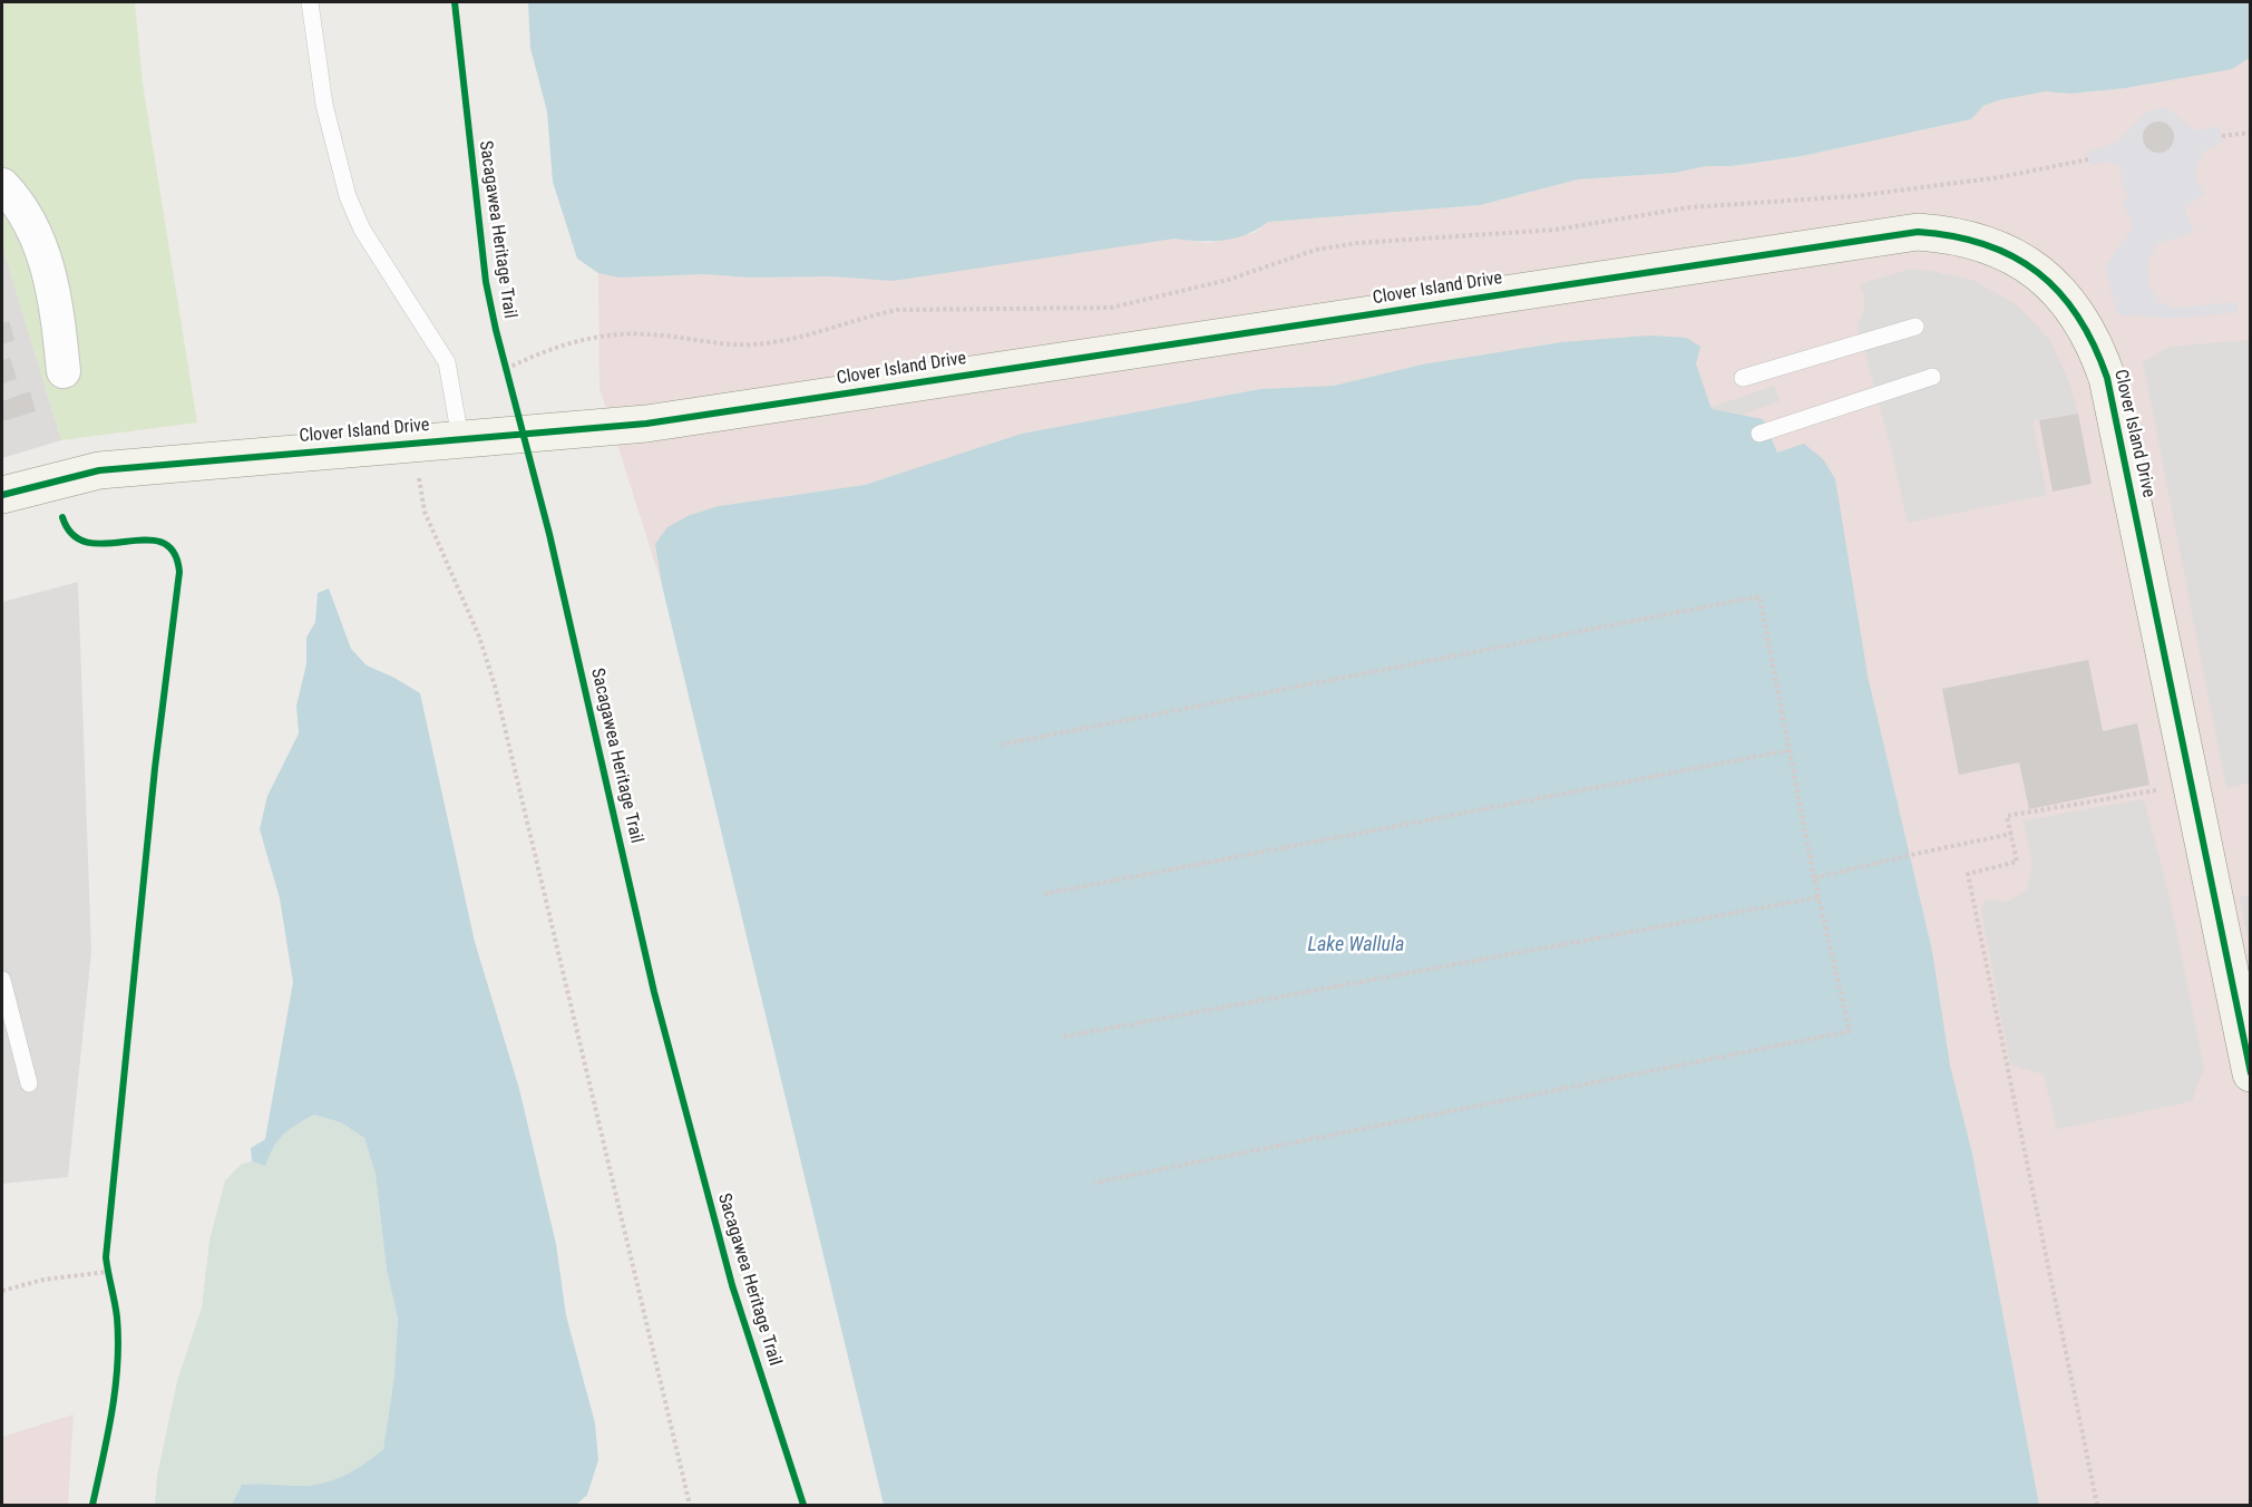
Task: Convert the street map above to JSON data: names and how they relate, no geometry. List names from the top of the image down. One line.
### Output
{"streets":{"street":["Clover Island Drive"],"cycle path":["Sacagawea Heritage Trail"]},"water":["Lake Wallula"]}
